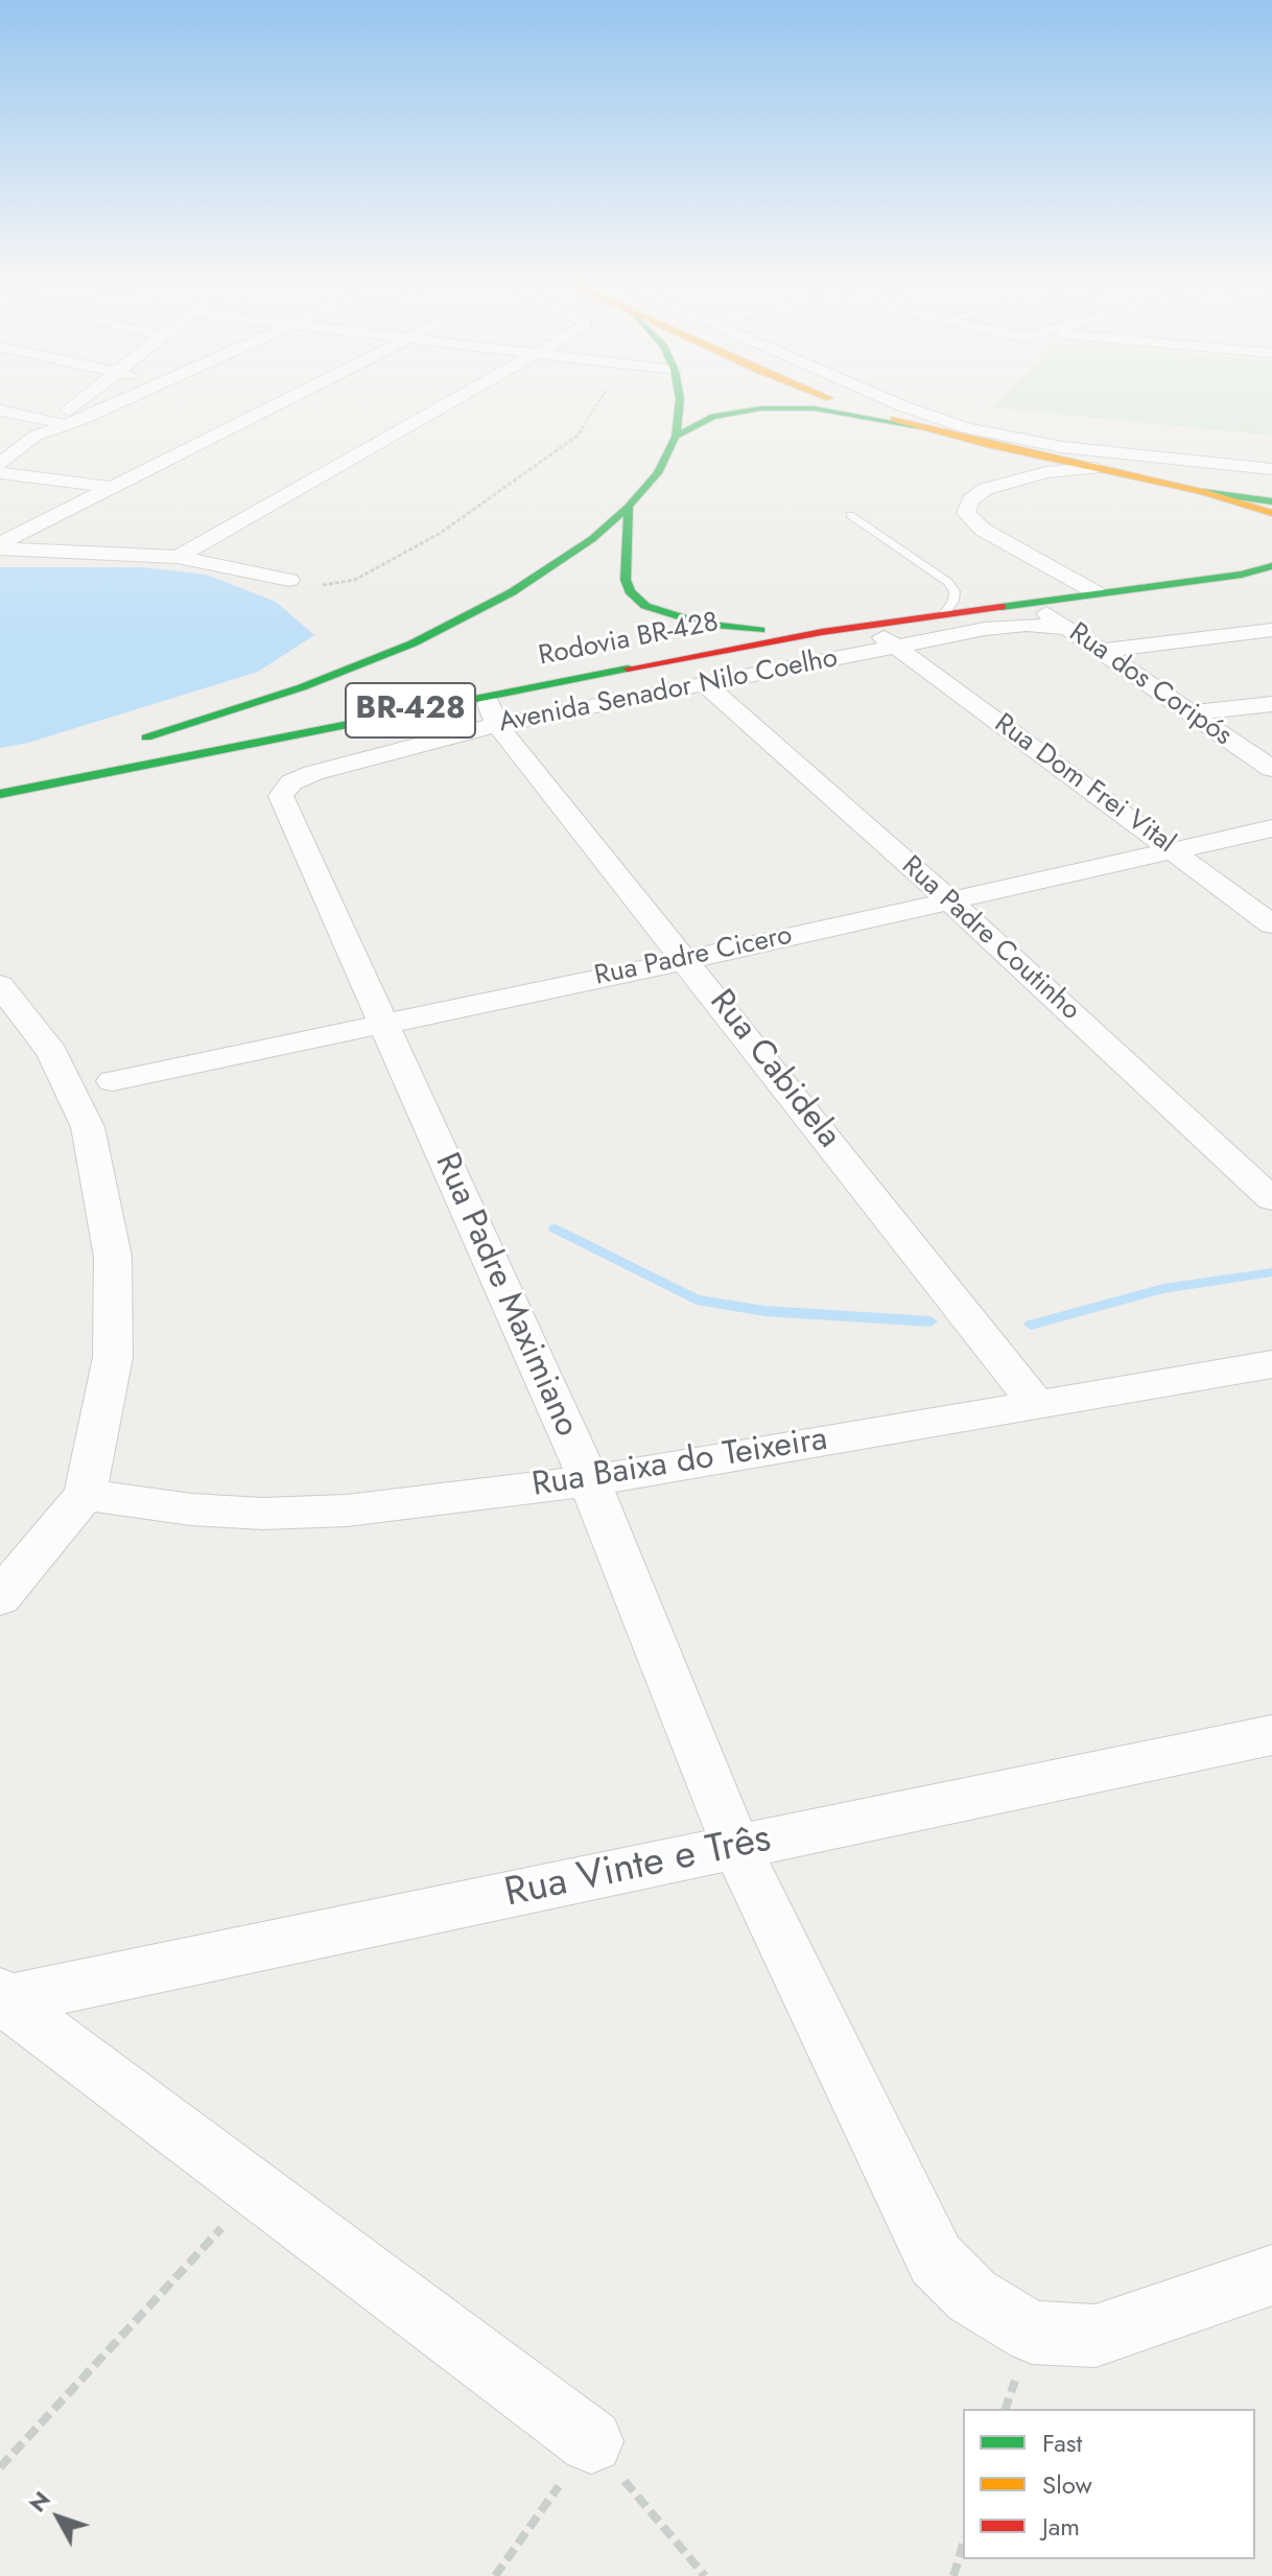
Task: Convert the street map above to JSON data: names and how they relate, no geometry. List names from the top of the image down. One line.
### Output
{"streets":{"main road":["Rodovia BR-428","BR-428"],"street":["Rua dos Coripós","Avenida Senador Nilo Coelho","Rua Dom Frei Vital","Rua Padre Coutinho","Rua Padre Cicero","Rua Cabidela","Rua Padre Maximiano","Rua Baixa do Teixeira","Rua Vinte e Três"]},"crossings":[["Rodovia BR-428","Rua dos Coripós"],["Rodovia BR-428","Rua Dom Frei Vital"],["Rodovia BR-428","Rua Cabidela"],["Rua dos Coripós","Avenida Senador Nilo Coelho"],["Avenida Senador Nilo Coelho","Rua Dom Frei Vital"],["Avenida Senador Nilo Coelho","Rua Padre Coutinho"],["Avenida Senador Nilo Coelho","Rua Cabidela"],["Avenida Senador Nilo Coelho","Rua Padre Maximiano"],["Rua Dom Frei Vital","Rua Padre Cicero"],["Rua Padre Coutinho","Rua Padre Cicero"],["Rua Padre Cicero","Rua Cabidela"],["Rua Padre Cicero","Rua Padre Maximiano"],["Rua Cabidela","Rua Baixa do Teixeira"],["Rua Padre Maximiano","Rua Baixa do Teixeira"],["Rua Padre Maximiano","Rua Vinte e Três"]],"legend":["Fast","Slow","Jam"],"north":"top left"}
